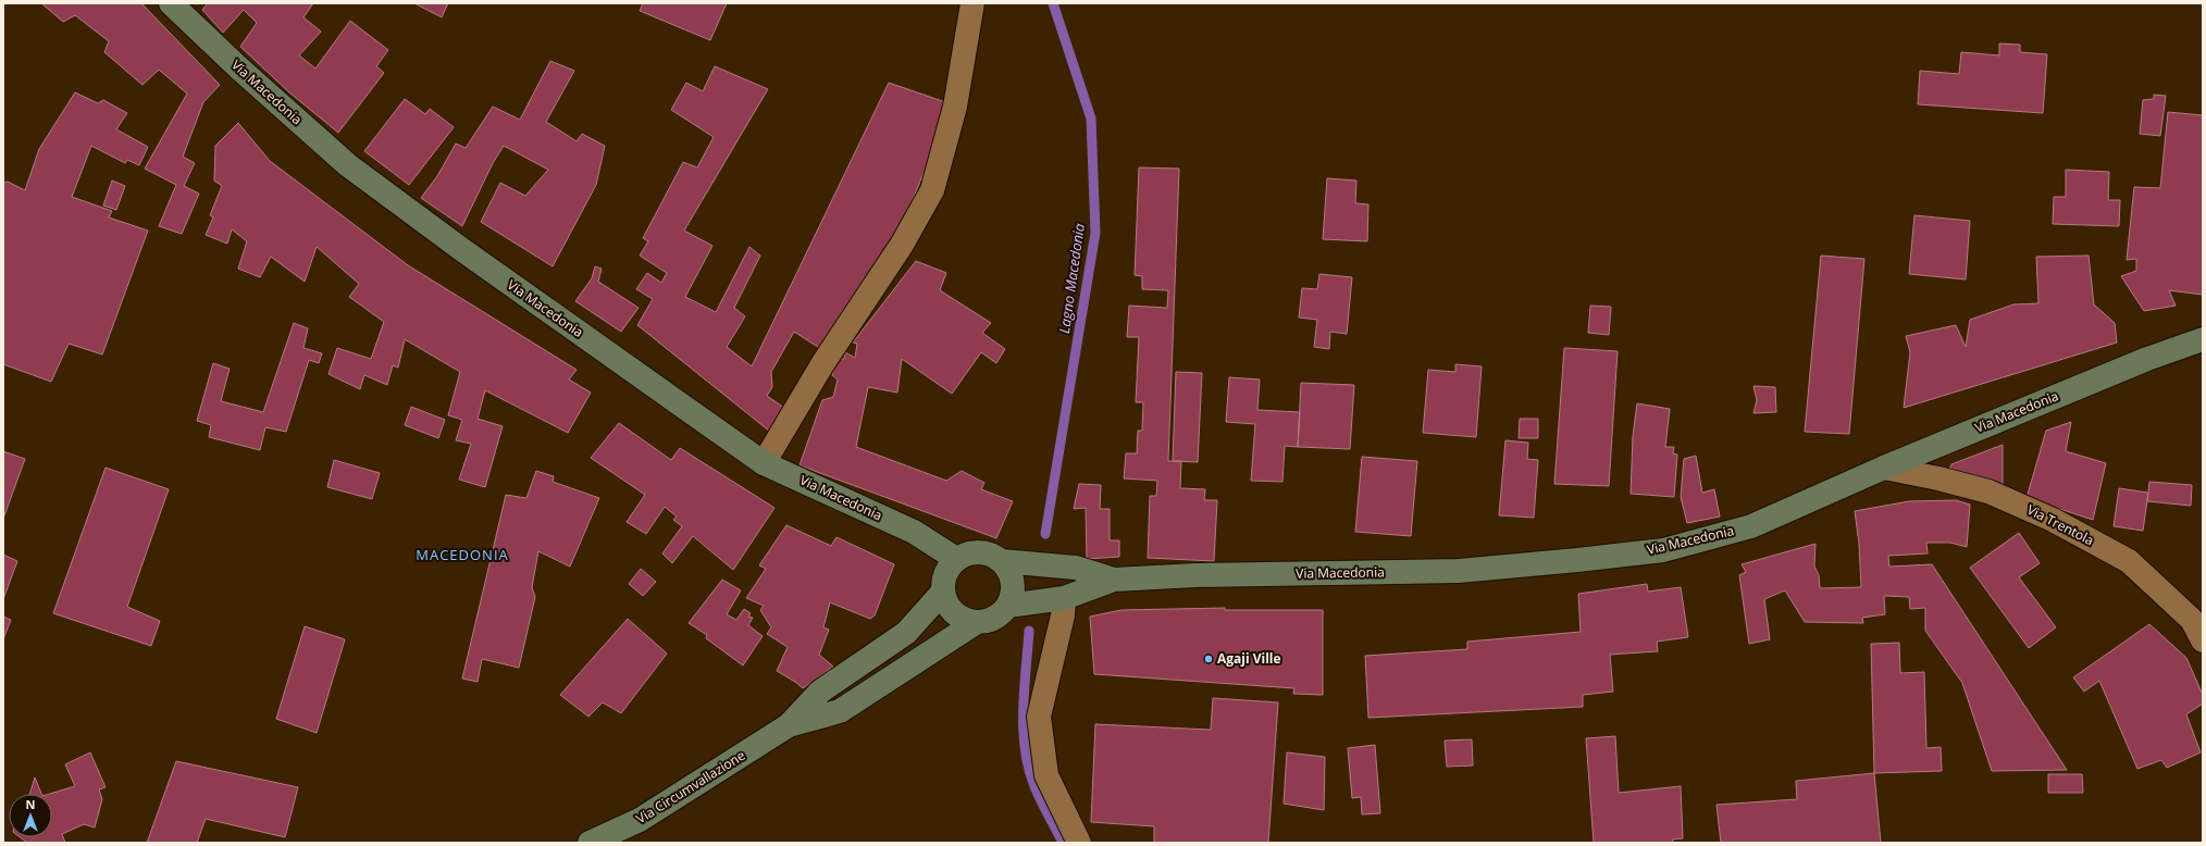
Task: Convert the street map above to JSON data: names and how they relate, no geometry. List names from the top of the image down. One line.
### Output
{"streets":{"main road":["Via Macedonia","Via Circumvallazione"],"street":["Via Trentola"]},"crossings":[["Via Macedonia","Via Trentola"],["Via Macedonia","Via Circumvallazione"]],"districts":["MACEDONIA"],"water":["Lagno Macedonia"],"places":["Agaji Ville"],"north":"top"}
